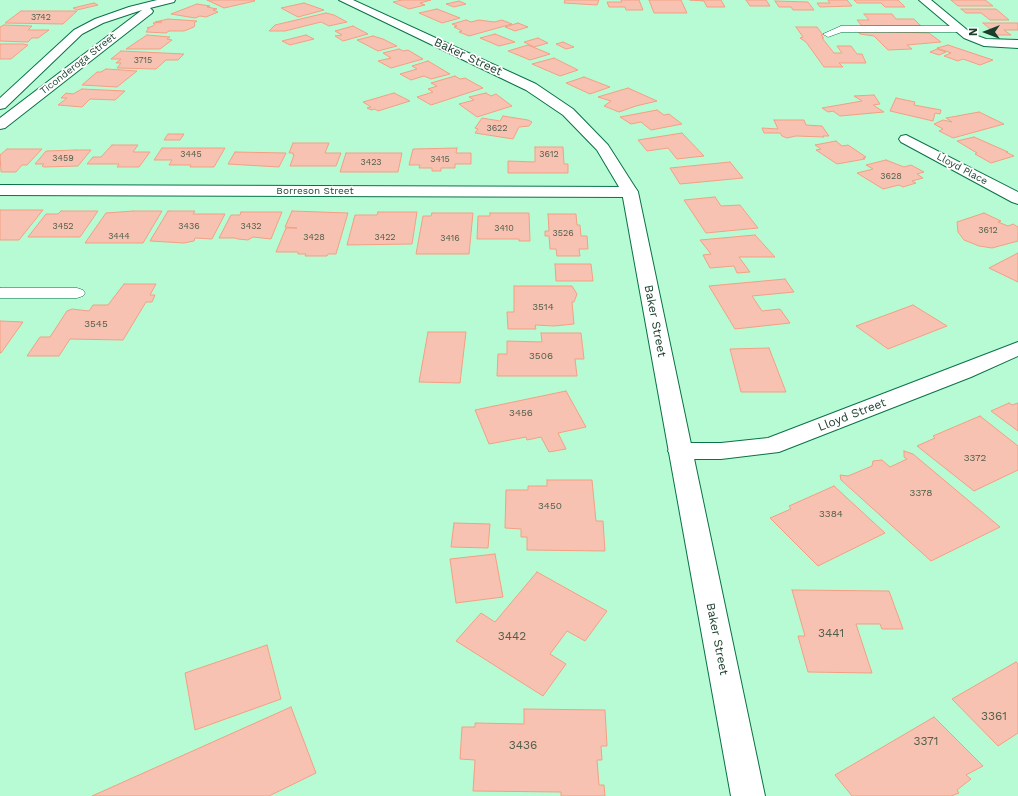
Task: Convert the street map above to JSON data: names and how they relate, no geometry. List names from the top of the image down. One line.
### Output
{"streets":{"street":["Baker Street","Ticonderoga Street","Lloyd Place","Borreson Street","Lloyd Street"]},"crossings":[["Baker Street","Borreson Street"],["Baker Street","Lloyd Street"]],"house_numbers":["3742","3715","3622","3445","3612","3459","3415","3423","3628","3452","3436","3432","3410","3612","3526","3444","3428","3422","3416","3514","3545","3506","3456","3372","3378","3450","3384","3441","3442","3361","3371","3436"],"north":"left"}
